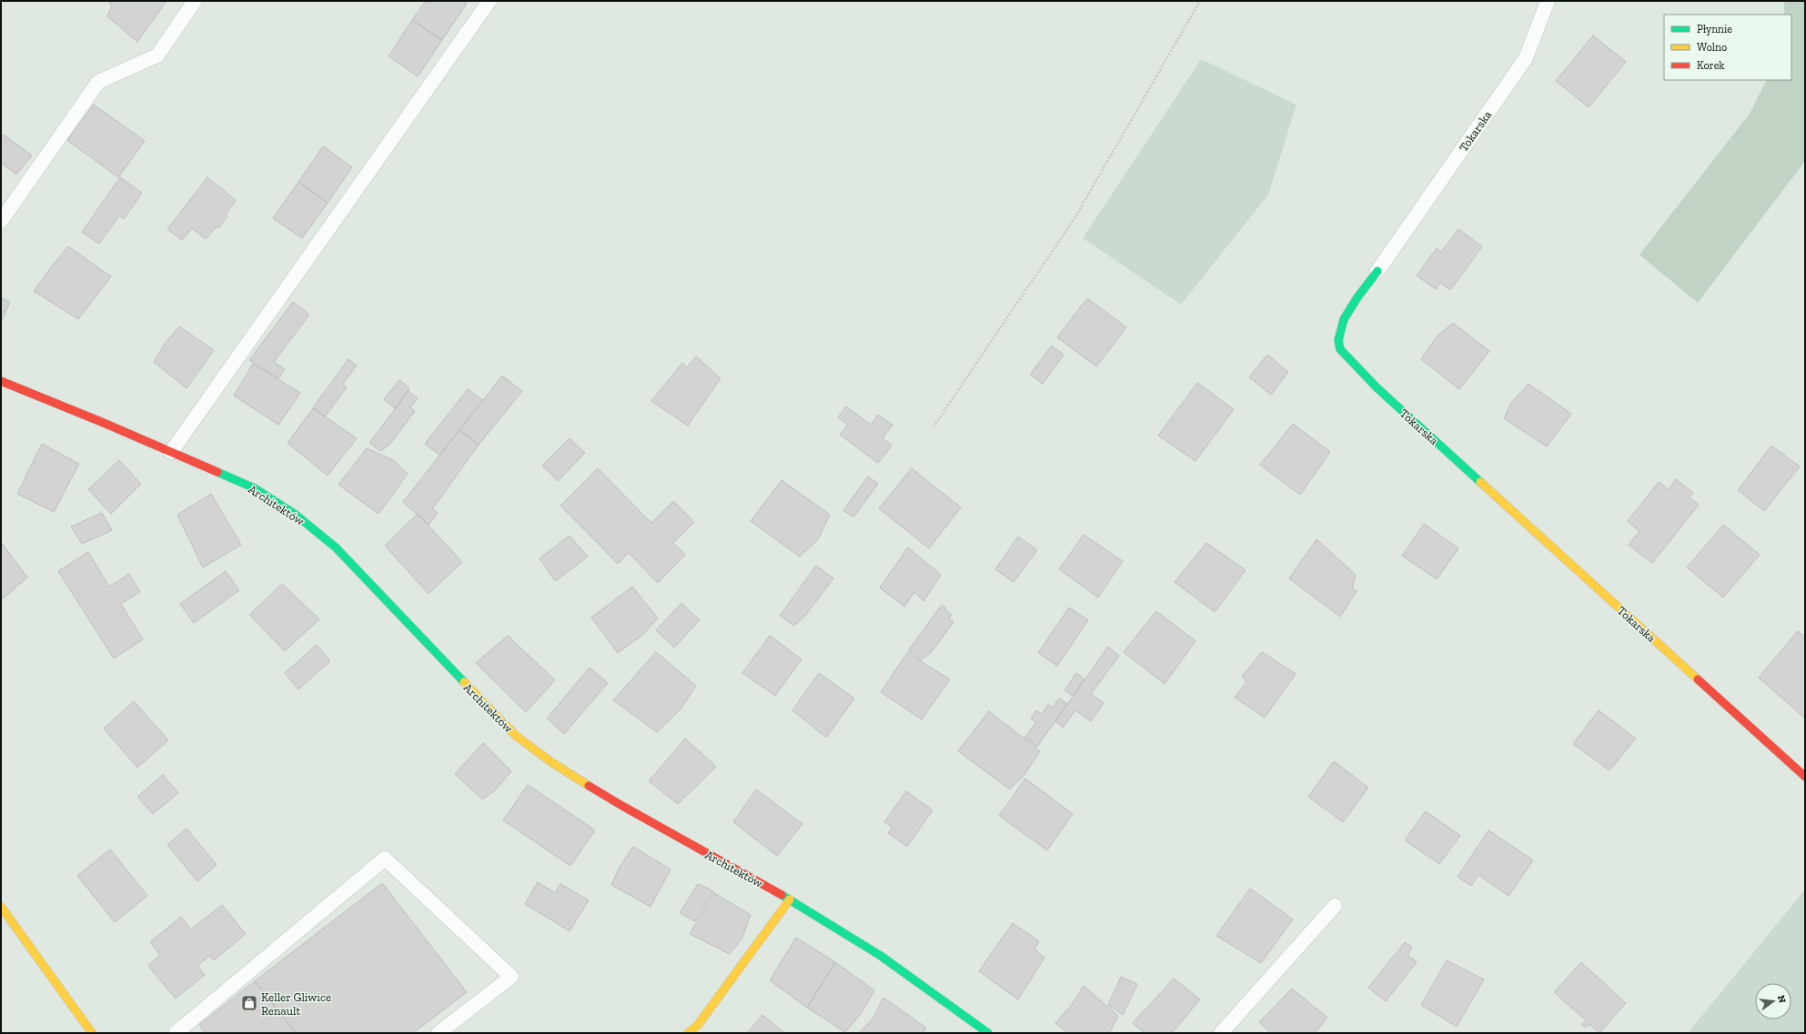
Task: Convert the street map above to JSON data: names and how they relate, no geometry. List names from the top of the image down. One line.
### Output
{"streets":{"street":["Tokarska","Architektów"]},"places":{"shop":["Keller Gliwice Renault"]},"legend":["Płynnie","Wolno","Korek"],"north":"right"}
